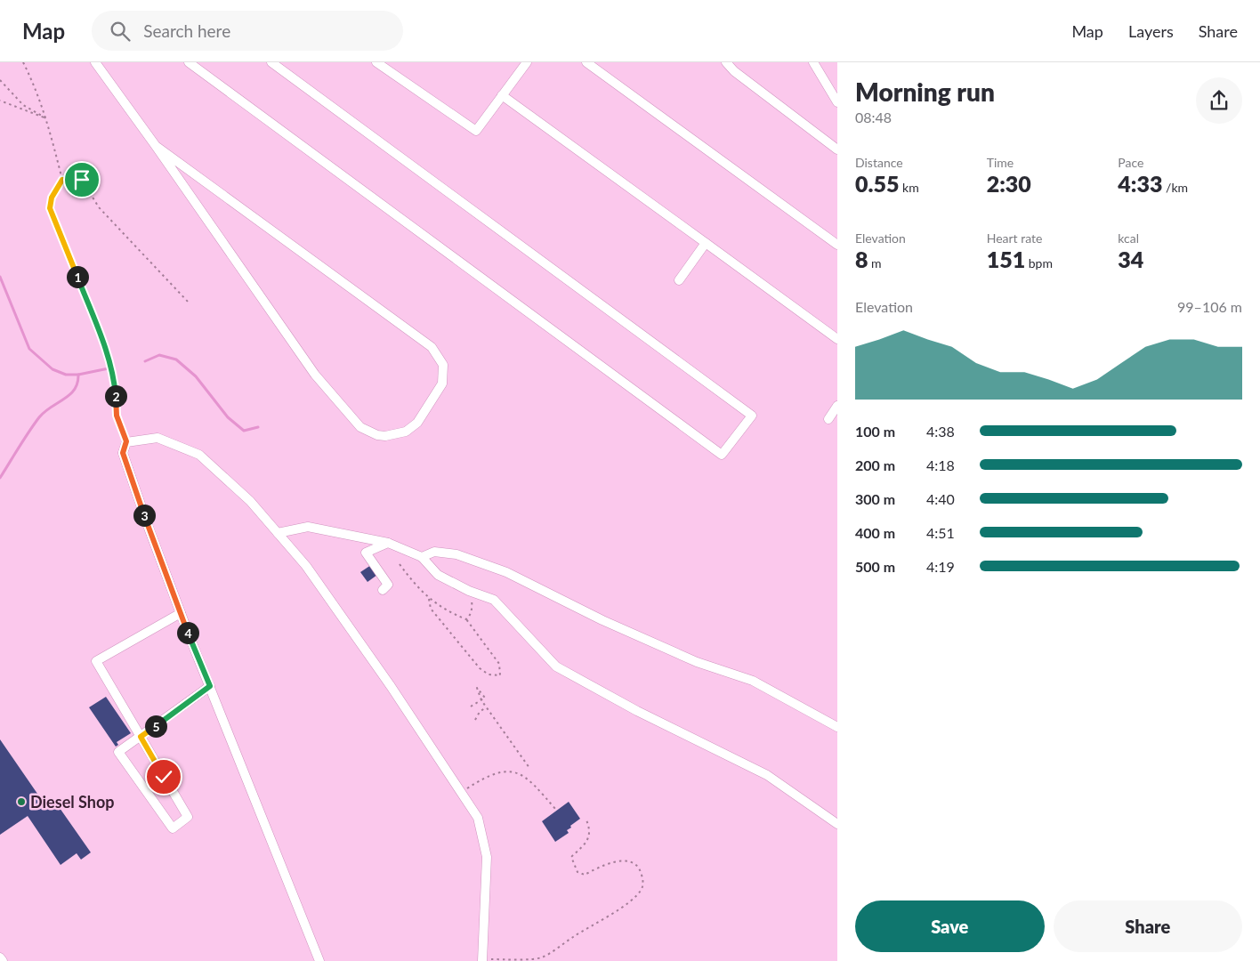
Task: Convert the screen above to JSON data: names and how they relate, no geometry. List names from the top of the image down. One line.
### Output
{"places":["Diesel Shop"],"page":{"header":"Map","search":"Search here","nav":["Map","Layers","Share"],"heading":["Morning run","08:48"],"stats":[["Distance","0.55 km"],["Time","2:30"],["Pace","4:33 /km"],["Elevation","8 m"],["Heart rate","151 bpm"],["kcal","34"]],"pins":["1","2","3","4","5"],"chart":["Elevation","99–106 m"],"list":[{"name":"100 m","note":"4:38"},{"name":"200 m","note":"4:18"},{"name":"300 m","note":"4:40"},{"name":"400 m","note":"4:51"},{"name":"500 m","note":"4:19"}],"buttons":["Save","Share"]}}
